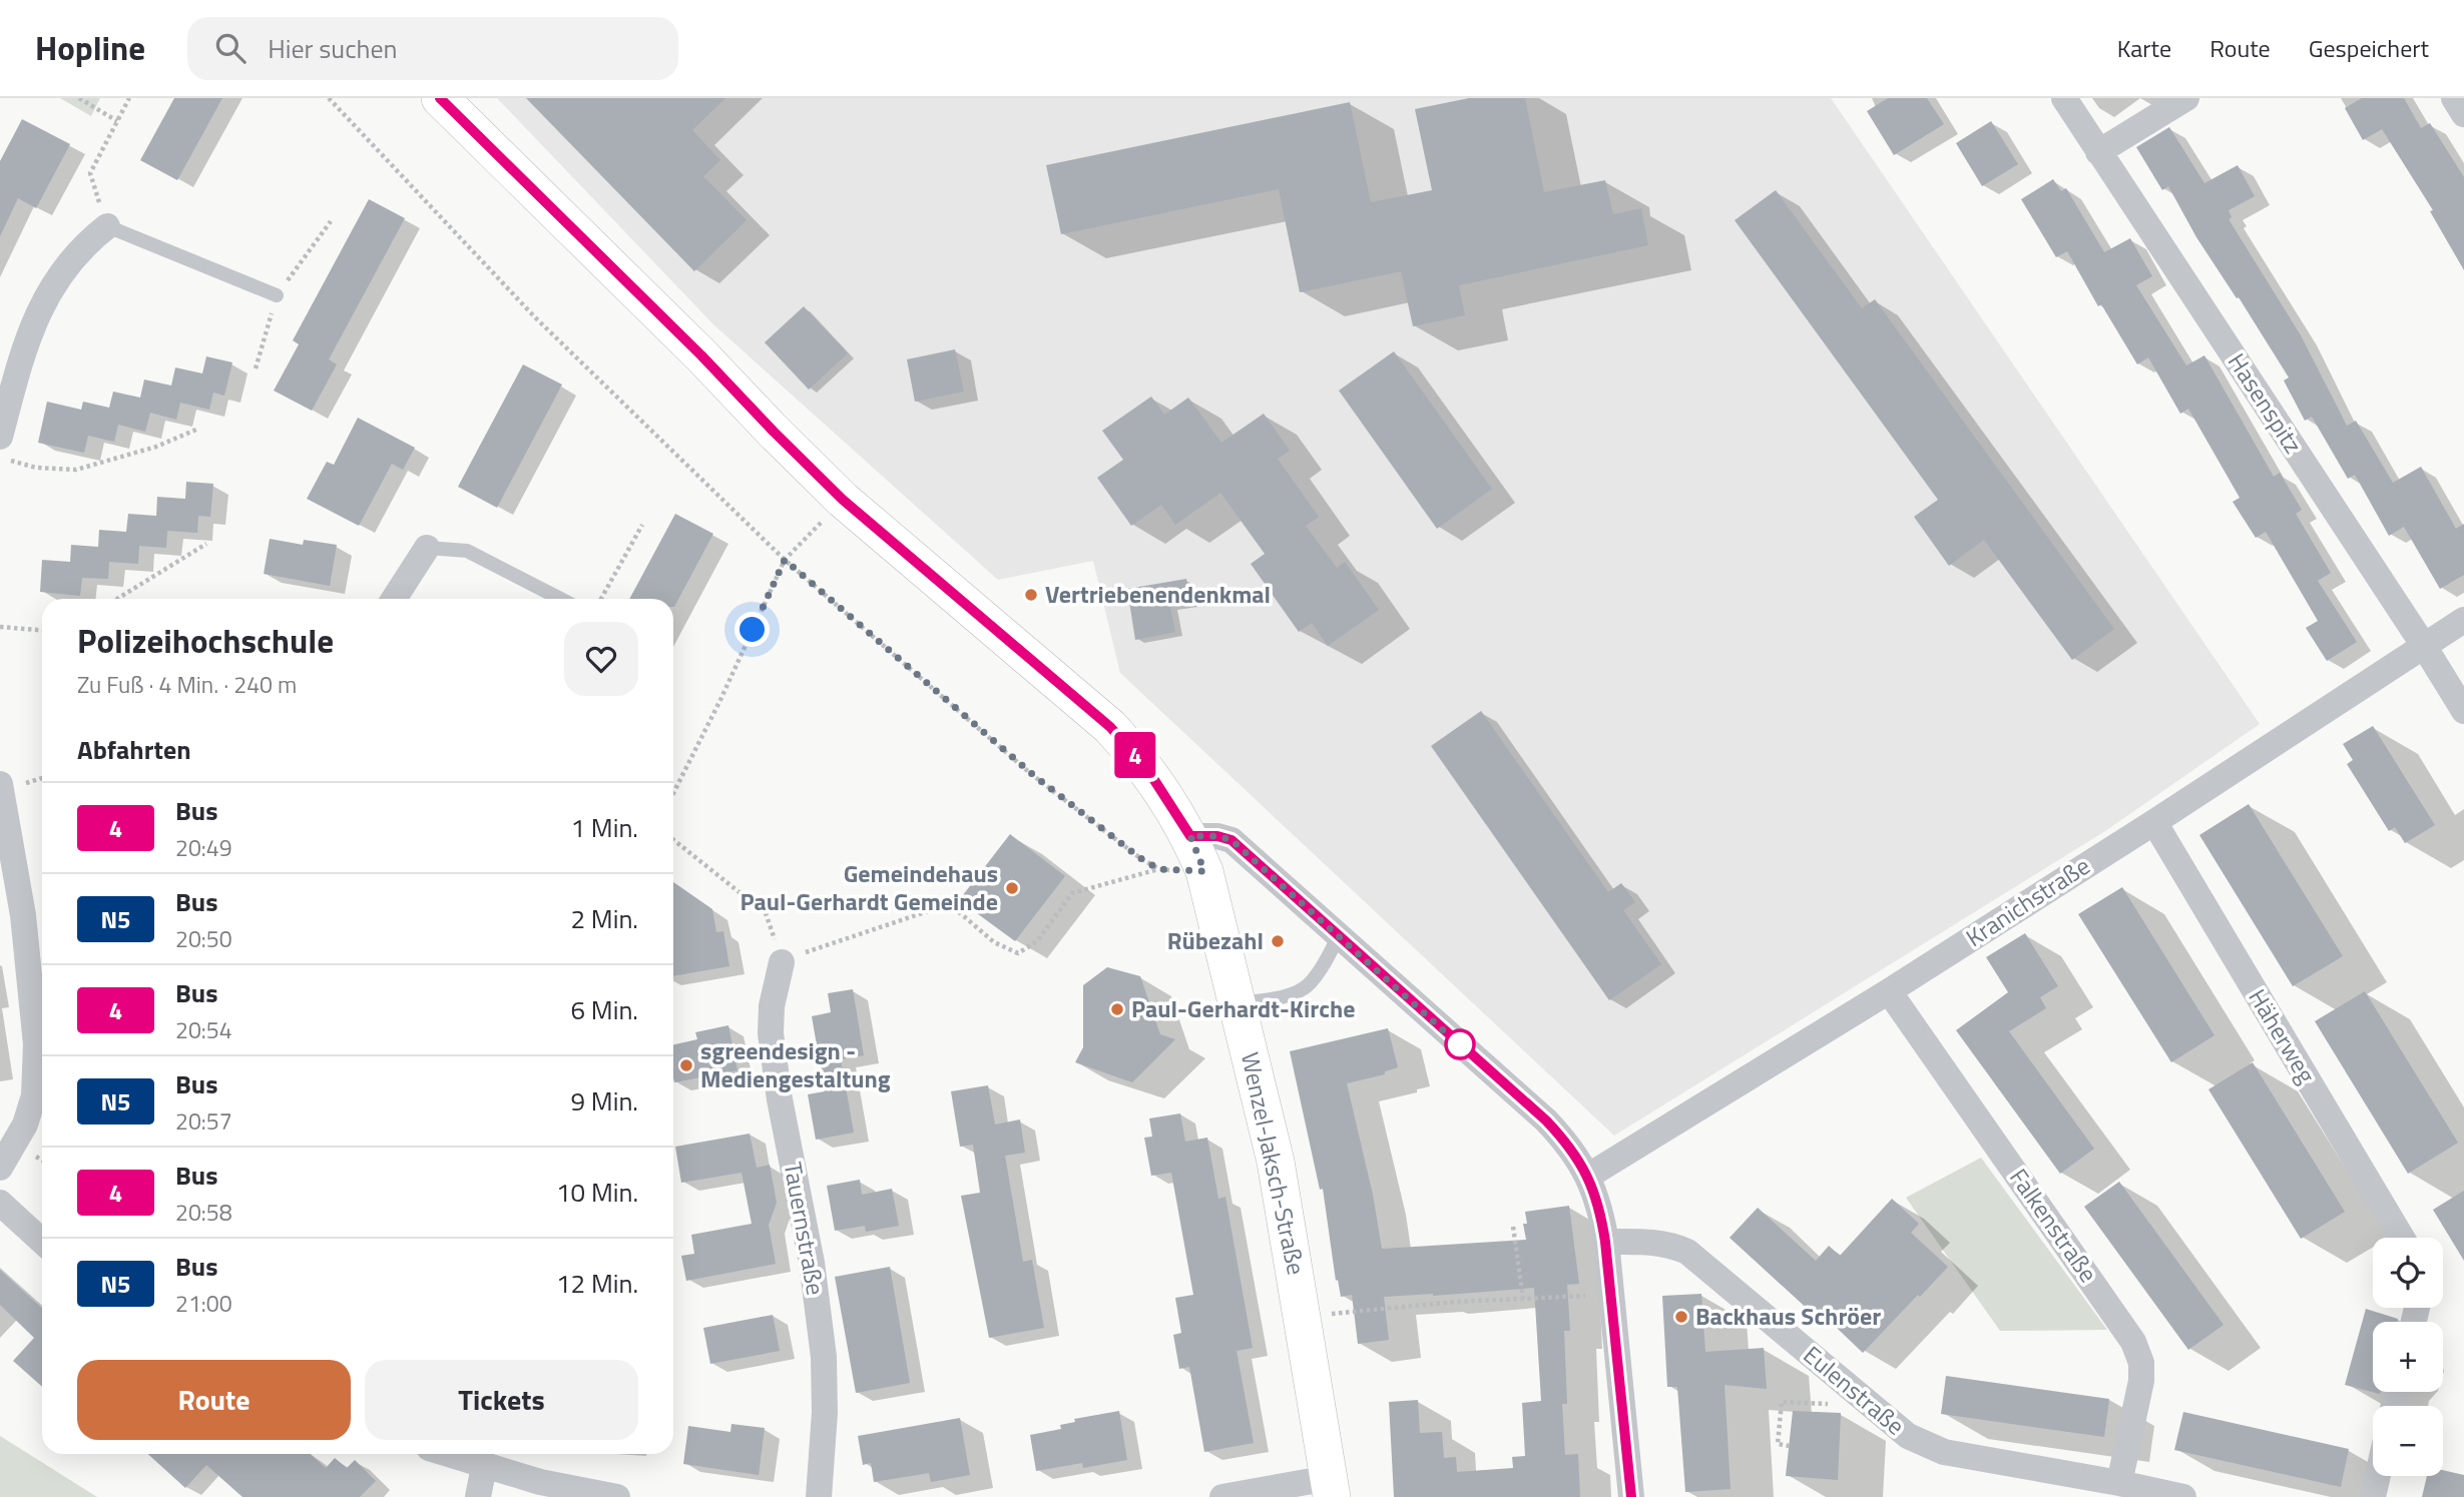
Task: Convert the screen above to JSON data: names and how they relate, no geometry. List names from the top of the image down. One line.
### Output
{"streets":{"street":["Hasenspitz","Kranichstraße","Häherweg","Wenzel-Jaksch-Straße","Falkenstraße","Tauernstraße","Eulenstraße"]},"crossings":[["Hasenspitz","Kranichstraße"],["Kranichstraße","Häherweg"],["Kranichstraße","Falkenstraße"],["Falkenstraße","Eulenstraße"]],"places":["Vertriebenendenkmal","Gemeindehaus Paul-Gerhardt Gemeinde","Rübezahl","Paul-Gerhardt-Kirche","sgreendesign - Mediengestaltung","Backhaus Schröer"],"lines":["bus line 4"],"page":{"header":"Hopline","search":"Hier suchen","nav":["Karte","Route","Gespeichert"],"on_map":"4","heading":[["Polizeihochschule","Zu Fuß · 4 Min. · 240 m"],"Abfahrten"],"list":[{"mark":"4","name":"Bus","note":"20:49","value":"1 Min."},{"mark":"N5","name":"Bus","note":"20:50","value":"2 Min."},{"mark":"4","name":"Bus","note":"20:54","value":"6 Min."},{"mark":"N5","name":"Bus","note":"20:57","value":"9 Min."},{"mark":"4","name":"Bus","note":"20:58","value":"10 Min."},{"mark":"N5","name":"Bus","note":"21:00","value":"12 Min."}],"map_buttons":["+","−"],"buttons":["Route","Tickets"]}}
